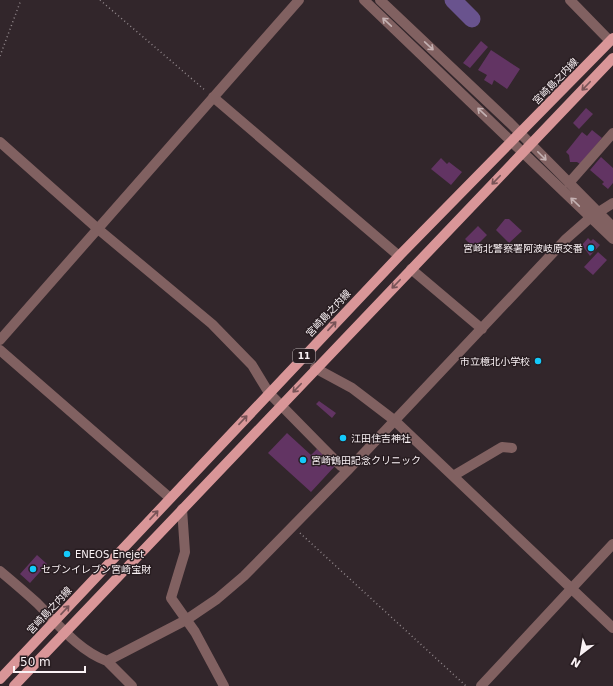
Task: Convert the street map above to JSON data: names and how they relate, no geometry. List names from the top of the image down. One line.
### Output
{"streets":{"main road":["宮崎島之内線","11"]},"places":["宮崎北警察署阿波岐原交番","市立檍北小学校","江田住吉神社","宮崎鶴田記念クリニック","ENEOS Enejet","セブンイレブン宮崎宝財"],"scale_bar":"50 m","north":"bottom left"}
